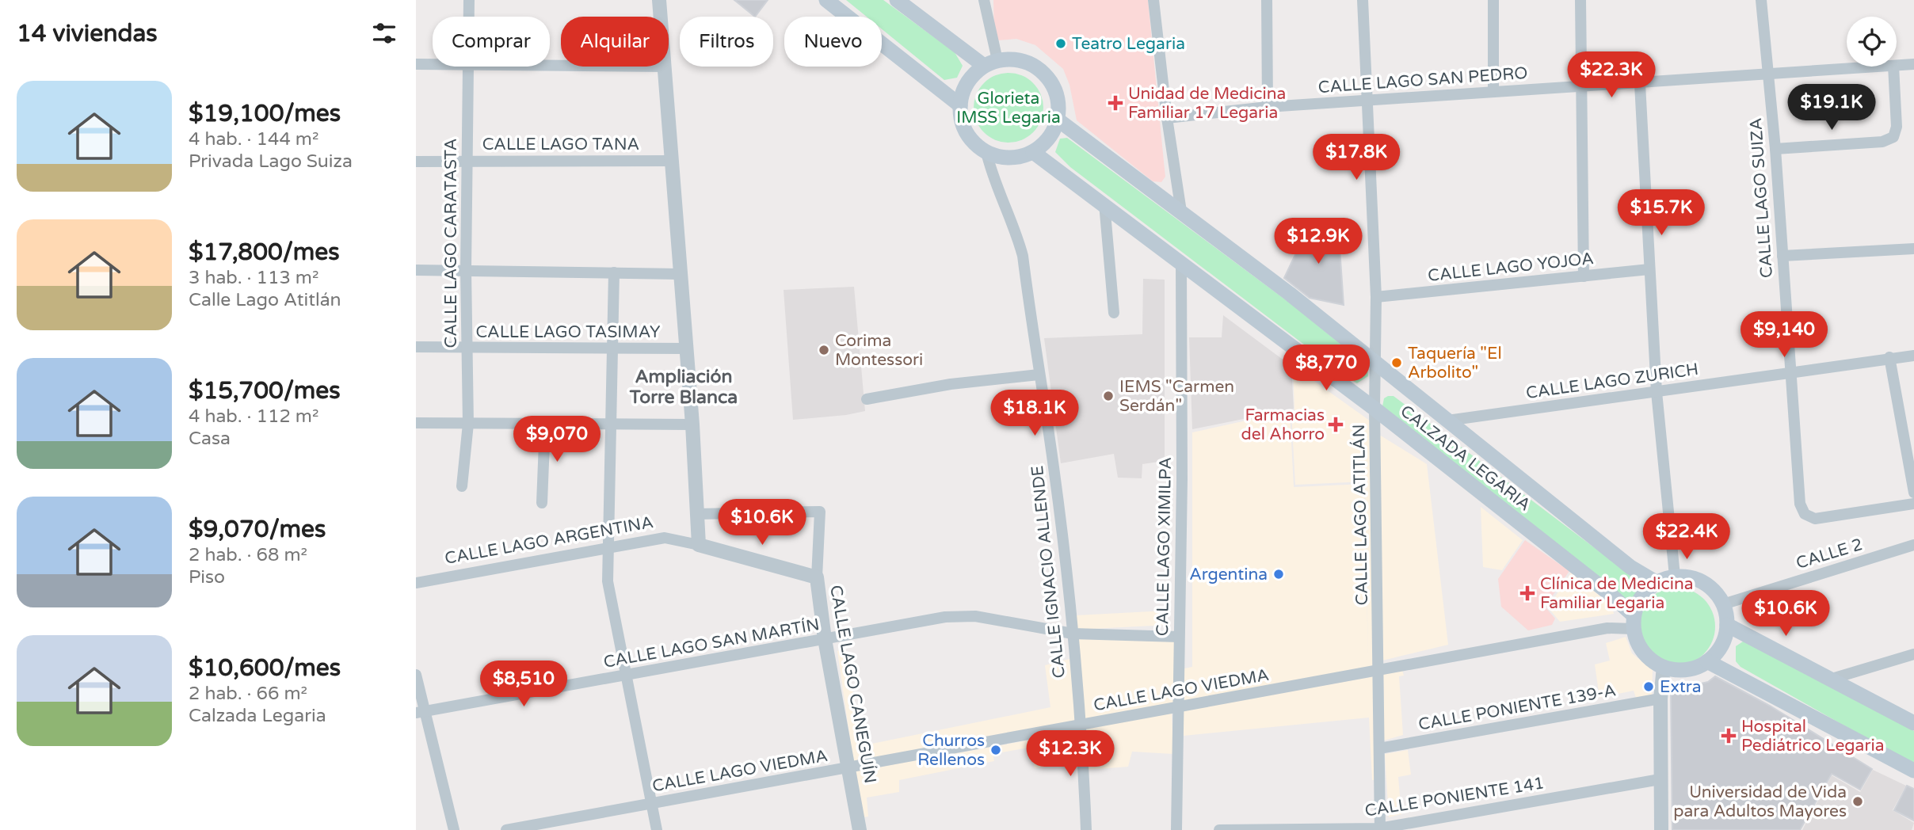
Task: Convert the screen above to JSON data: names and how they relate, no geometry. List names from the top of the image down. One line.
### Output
{"streets":{"main road":["CALZADA LEGARIA"],"street":["CALLE LAGO SAN PEDRO","CALLE LAGO TANA","CALLE LAGO SUIZA","CALLE LAGO CARATASTA","CALLE LAGO YOJOA","CALLE LAGO TASIMAY","CALLE LAGO ZURICH","CALLE LAGO ATITLÁN","CALLE LAGO ARGENTINA","CALLE LAGO XIMILPA","CALLE 2","CALLE IGNACIO ALLENDE","CALLE LAGO SAN MARTÍN","CALLE LAGO CANEGUÍN","CALLE LAGO VIEDMA","CALLE PONIENTE 139-A","CALLE PONIENTE 141"]},"crossings":[["CALLE LAGO SAN PEDRO","CALLE LAGO SUIZA"],["CALLE LAGO SAN PEDRO","CALLE LAGO ATITLÁN"],["CALLE LAGO TANA","CALLE LAGO CARATASTA"],["CALLE LAGO SUIZA","CALLE LAGO ZURICH"],["CALLE LAGO CARATASTA","CALLE LAGO TASIMAY"],["CALLE LAGO YOJOA","CALLE LAGO ATITLÁN"],["CALLE LAGO ZURICH","CALZADA LEGARIA"],["CALZADA LEGARIA","CALLE LAGO ATITLÁN"],["CALZADA LEGARIA","CALLE LAGO XIMILPA"],["CALZADA LEGARIA","CALLE 2"],["CALZADA LEGARIA","CALLE IGNACIO ALLENDE"],["CALZADA LEGARIA","CALLE LAGO VIEDMA"],["CALLE LAGO ATITLÁN","CALLE LAGO VIEDMA"],["CALLE LAGO ATITLÁN","CALLE PONIENTE 139-A"],["CALLE LAGO ATITLÁN","CALLE PONIENTE 141"],["CALLE LAGO ARGENTINA","CALLE LAGO CANEGUÍN"],["CALLE LAGO XIMILPA","CALLE LAGO SAN MARTÍN"],["CALLE LAGO XIMILPA","CALLE LAGO VIEDMA"],["CALLE 2","CALLE LAGO VIEDMA"],["CALLE IGNACIO ALLENDE","CALLE LAGO SAN MARTÍN"],["CALLE IGNACIO ALLENDE","CALLE LAGO VIEDMA"],["CALLE LAGO SAN MARTÍN","CALLE LAGO CANEGUÍN"],["CALLE LAGO CANEGUÍN","CALLE LAGO VIEDMA"]],"districts":["Ampliación Torre Blanca"],"parks":["Glorieta IMSS Legaria"],"places":{"other":["Teatro Legaria","Corima Montessori","Taquería \"El Arbolito\"","IEMS \"Carmen Serdán\"","Argentina","Extra","Churros Rellenos","Universidad de Vida para Adultos Mayores"],"health":["Unidad de Medicina Familiar 17 Legaria","Farmacias del Ahorro","Clínica de Medicina Familiar Legaria","Hospital Pediátrico Legaria"]},"page":{"heading":"14 viviendas","chip":["Comprar","Alquilar","Filtros","Nuevo"],"price":["$22.3K","$19.1K","$17.8K","$15.7K","$12.9K","$9,140","$8,770","$18.1K","$9,070","$10.6K","$22.4K","$10.6K","$8,510","$12.3K"],"list":[{"name":"$19,100/mes","note":"4 hab. · 144 m² · Privada Lago Suiza"},{"name":"$17,800/mes","note":"3 hab. · 113 m² · Calle Lago Atitlán"},{"name":"$15,700/mes","note":"4 hab. · 112 m² · Casa"},{"name":"$9,070/mes","note":"2 hab. · 68 m² · Piso"},{"name":"$10,600/mes","note":"2 hab. · 66 m² · Calzada Legaria"}]}}
